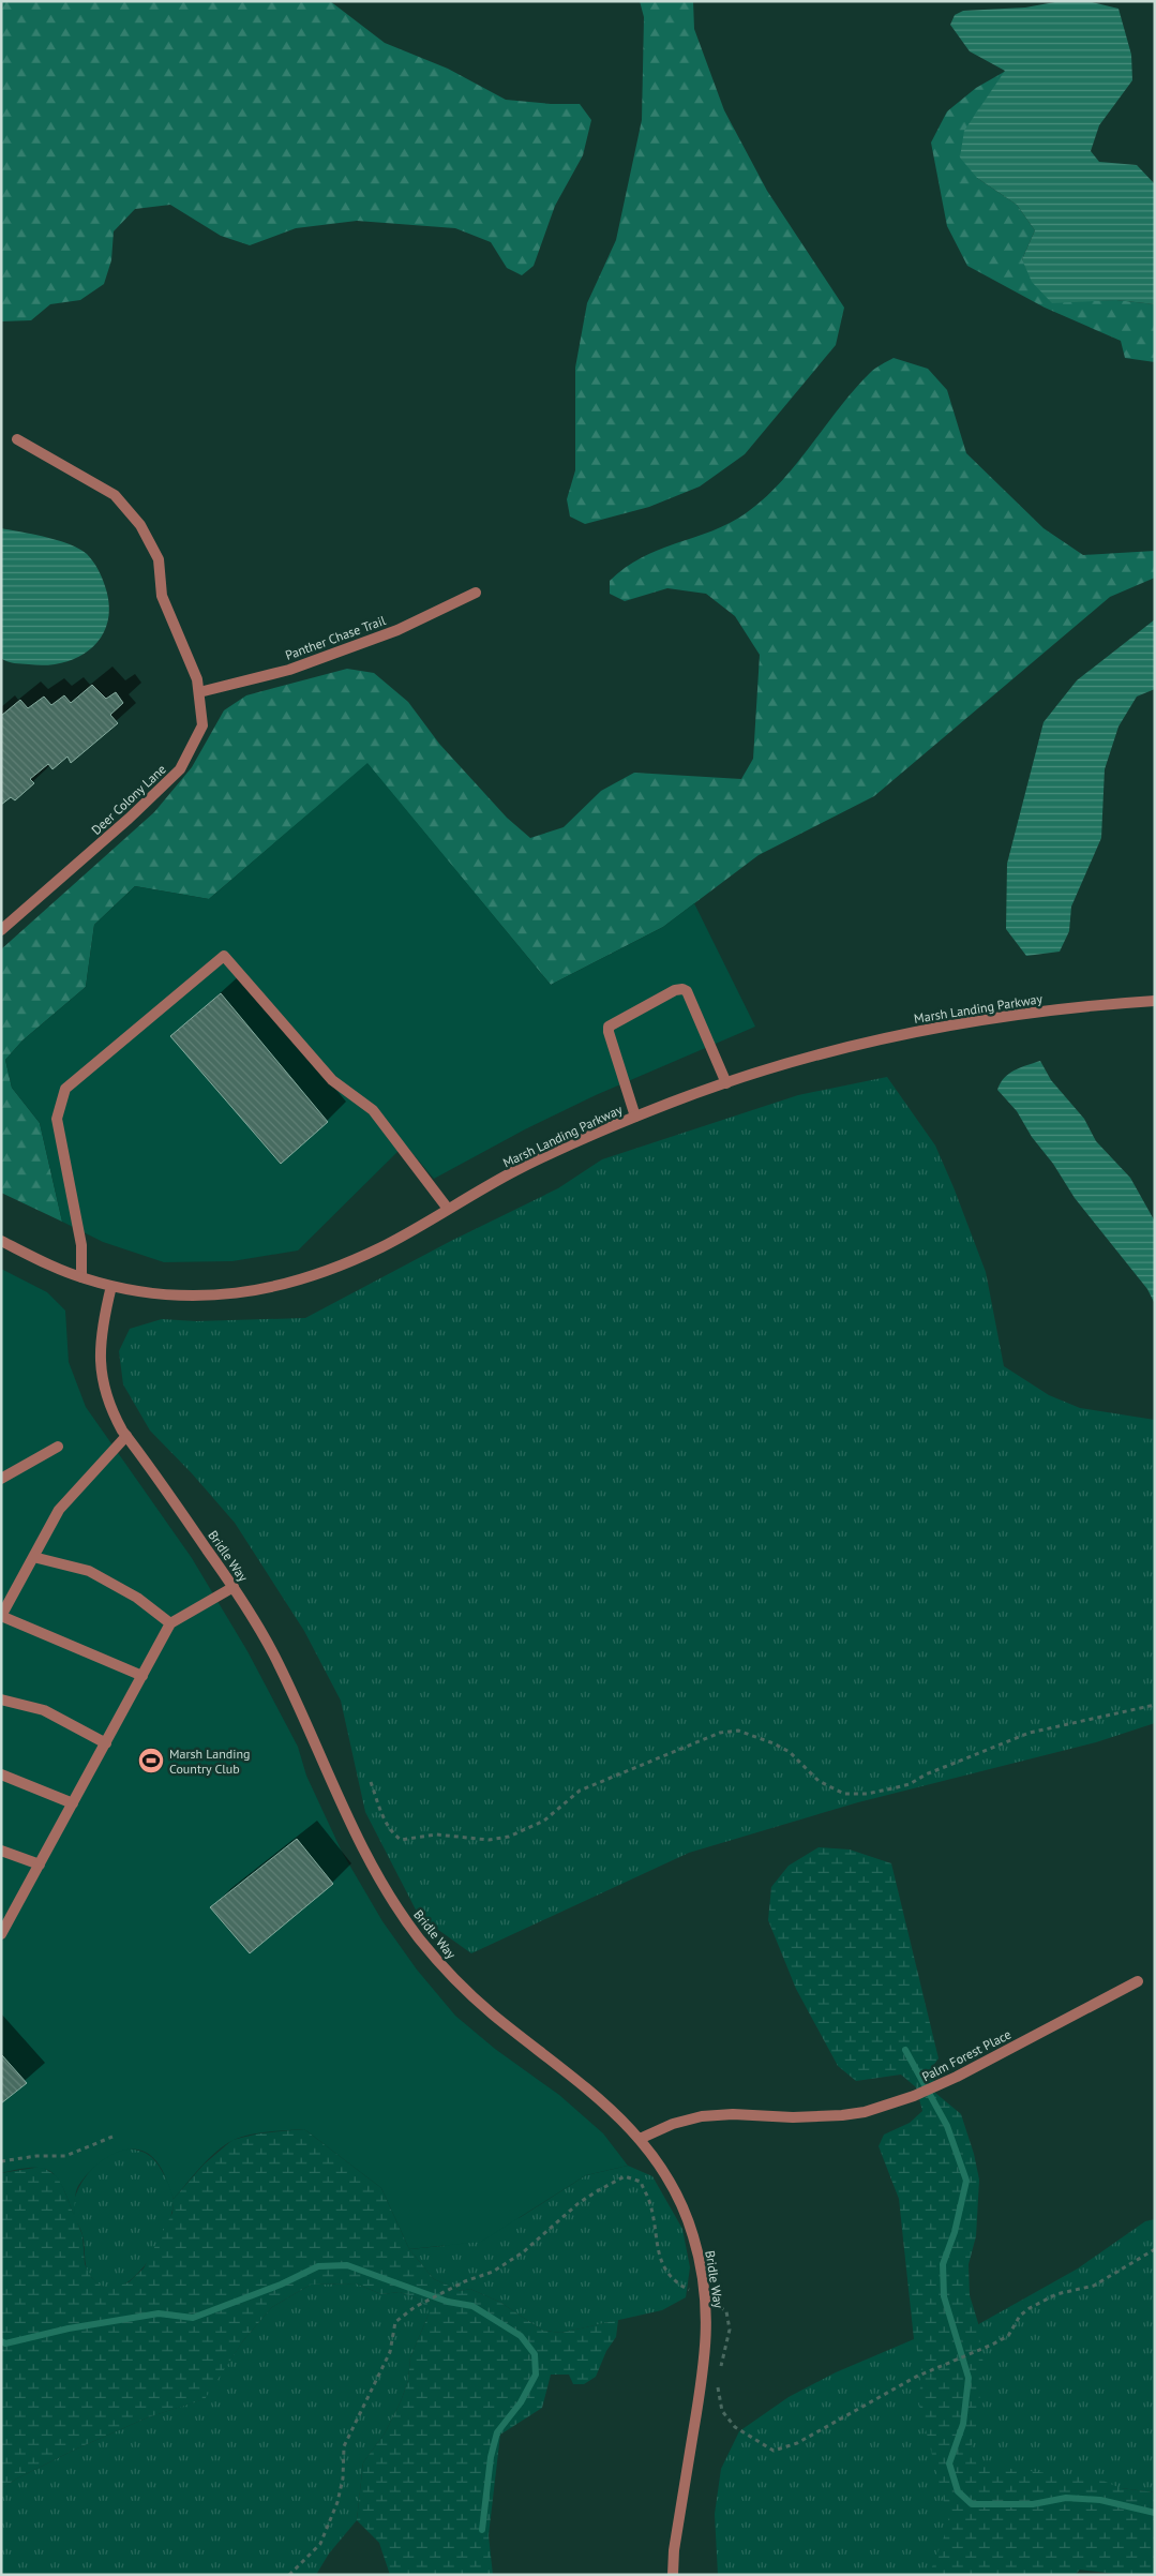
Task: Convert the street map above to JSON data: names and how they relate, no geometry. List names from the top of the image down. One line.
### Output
{"streets":{"street":["Panther Chase Trail","Deer Colony Lane","Marsh Landing Parkway","Bridle Way","Palm Forest Place"]},"crossings":[["Panther Chase Trail","Deer Colony Lane"],["Marsh Landing Parkway","Bridle Way"],["Bridle Way","Palm Forest Place"]],"places":{"sports":["Marsh Landing Country Club"]}}
